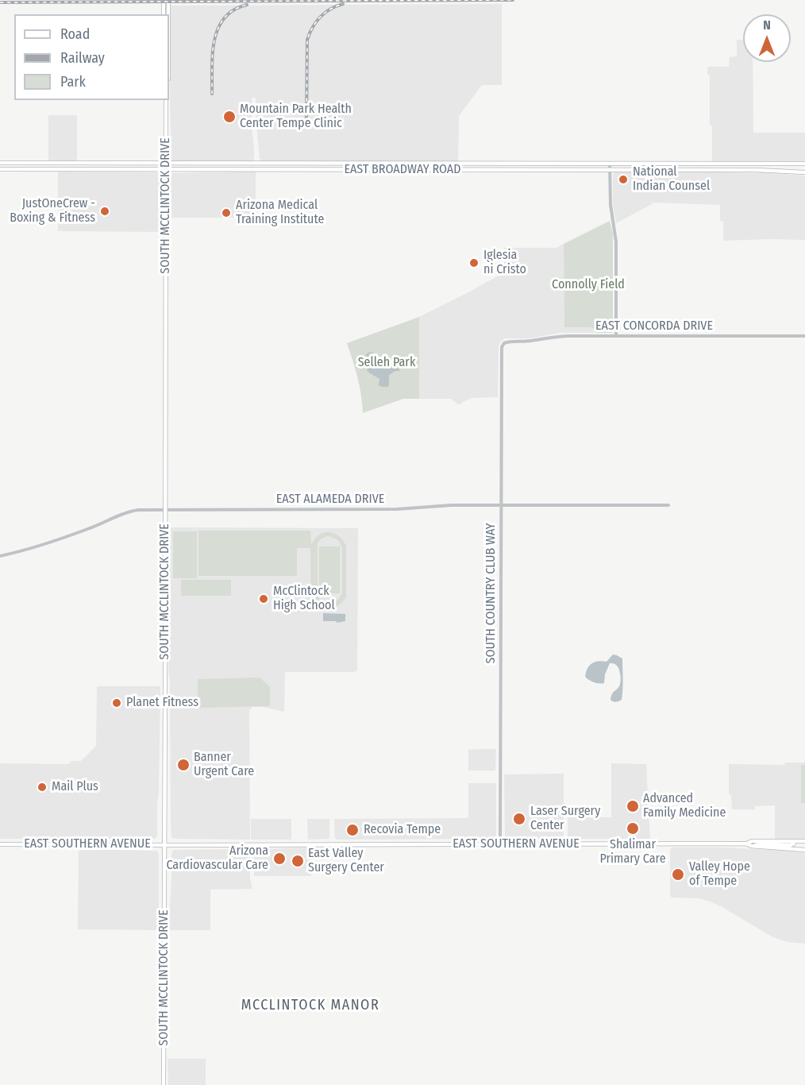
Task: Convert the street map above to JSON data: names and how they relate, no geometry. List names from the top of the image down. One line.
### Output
{"streets":{"main road":["EAST BROADWAY ROAD","SOUTH MCCLINTOCK DRIVE","EAST SOUTHERN AVENUE"],"street":["EAST CONCORDA DRIVE","EAST ALAMEDA DRIVE","SOUTH COUNTRY CLUB WAY"]},"crossings":[["EAST BROADWAY ROAD","SOUTH MCCLINTOCK DRIVE"],["SOUTH MCCLINTOCK DRIVE","EAST ALAMEDA DRIVE"],["SOUTH MCCLINTOCK DRIVE","EAST SOUTHERN AVENUE"],["EAST CONCORDA DRIVE","SOUTH COUNTRY CLUB WAY"],["EAST ALAMEDA DRIVE","SOUTH COUNTRY CLUB WAY"],["SOUTH COUNTRY CLUB WAY","EAST SOUTHERN AVENUE"]],"districts":["MCCLINTOCK MANOR"],"parks":["Connolly Field","Selleh Park"],"places":["Mountain Park Health Center Tempe Clinic","National Indian Counsel","JustOneCrew - Boxing & Fitness","Arizona Medical Training Institute","Iglesia ni Cristo","McClintock High School","Planet Fitness","Banner Urgent Care","Mail Plus","Advanced Family Medicine","Laser Surgery Center","Shalimar Primary Care","Recovia Tempe","Arizona Cardiovascular Care","East Valley Surgery Center","Valley Hope of Tempe"],"legend":["Road","Railway","Park"],"north":"top"}
